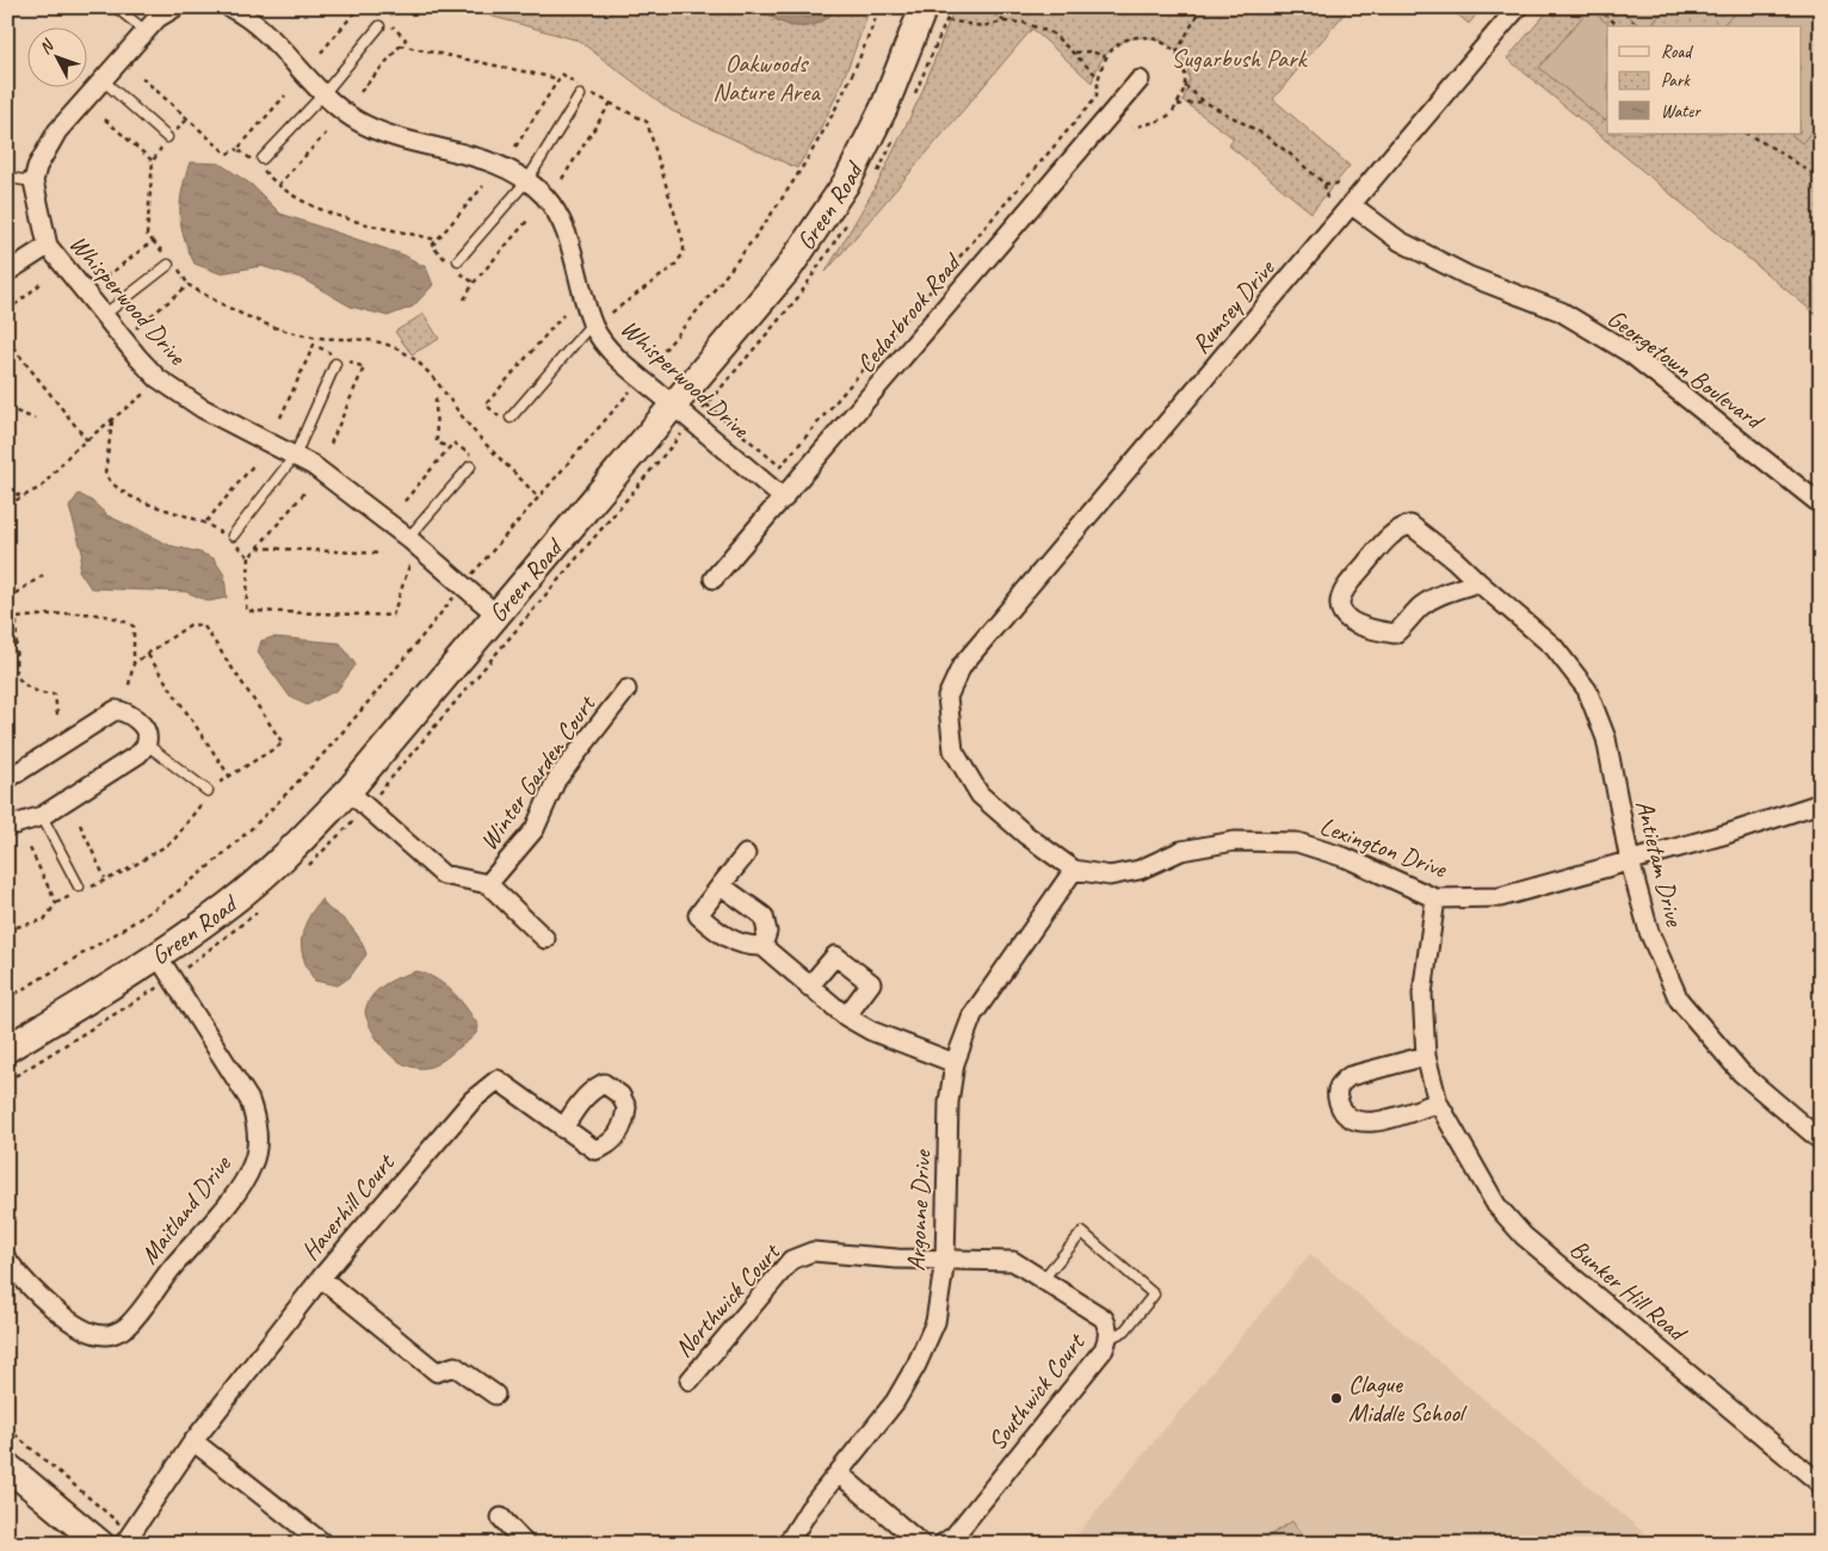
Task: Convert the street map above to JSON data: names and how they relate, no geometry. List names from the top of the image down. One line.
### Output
{"streets":{"street":["Green Road","Whisperwood Drive","Rumsey Drive","Cedarbrook Road","Georgetown Boulevard","Winter Garden Court","Lexington Drive","Antietam Drive","Haverhill Court","Maitland Drive","Argonne Drive","Bunker Hill Road","Northwick Court","Southwick Court"]},"crossings":[["Green Road","Whisperwood Drive"],["Green Road","Winter Garden Court"],["Green Road","Maitland Drive"],["Whisperwood Drive","Cedarbrook Road"],["Rumsey Drive","Georgetown Boulevard"],["Rumsey Drive","Lexington Drive"],["Lexington Drive","Antietam Drive"],["Lexington Drive","Argonne Drive"],["Lexington Drive","Bunker Hill Road"],["Argonne Drive","Northwick Court"],["Argonne Drive","Southwick Court"],["Northwick Court","Southwick Court"]],"parks":["Sugarbush Park","Oakwoods Nature Area"],"places":["Clague Middle School"],"legend":["Road","Park","Water"],"north":"top left"}
